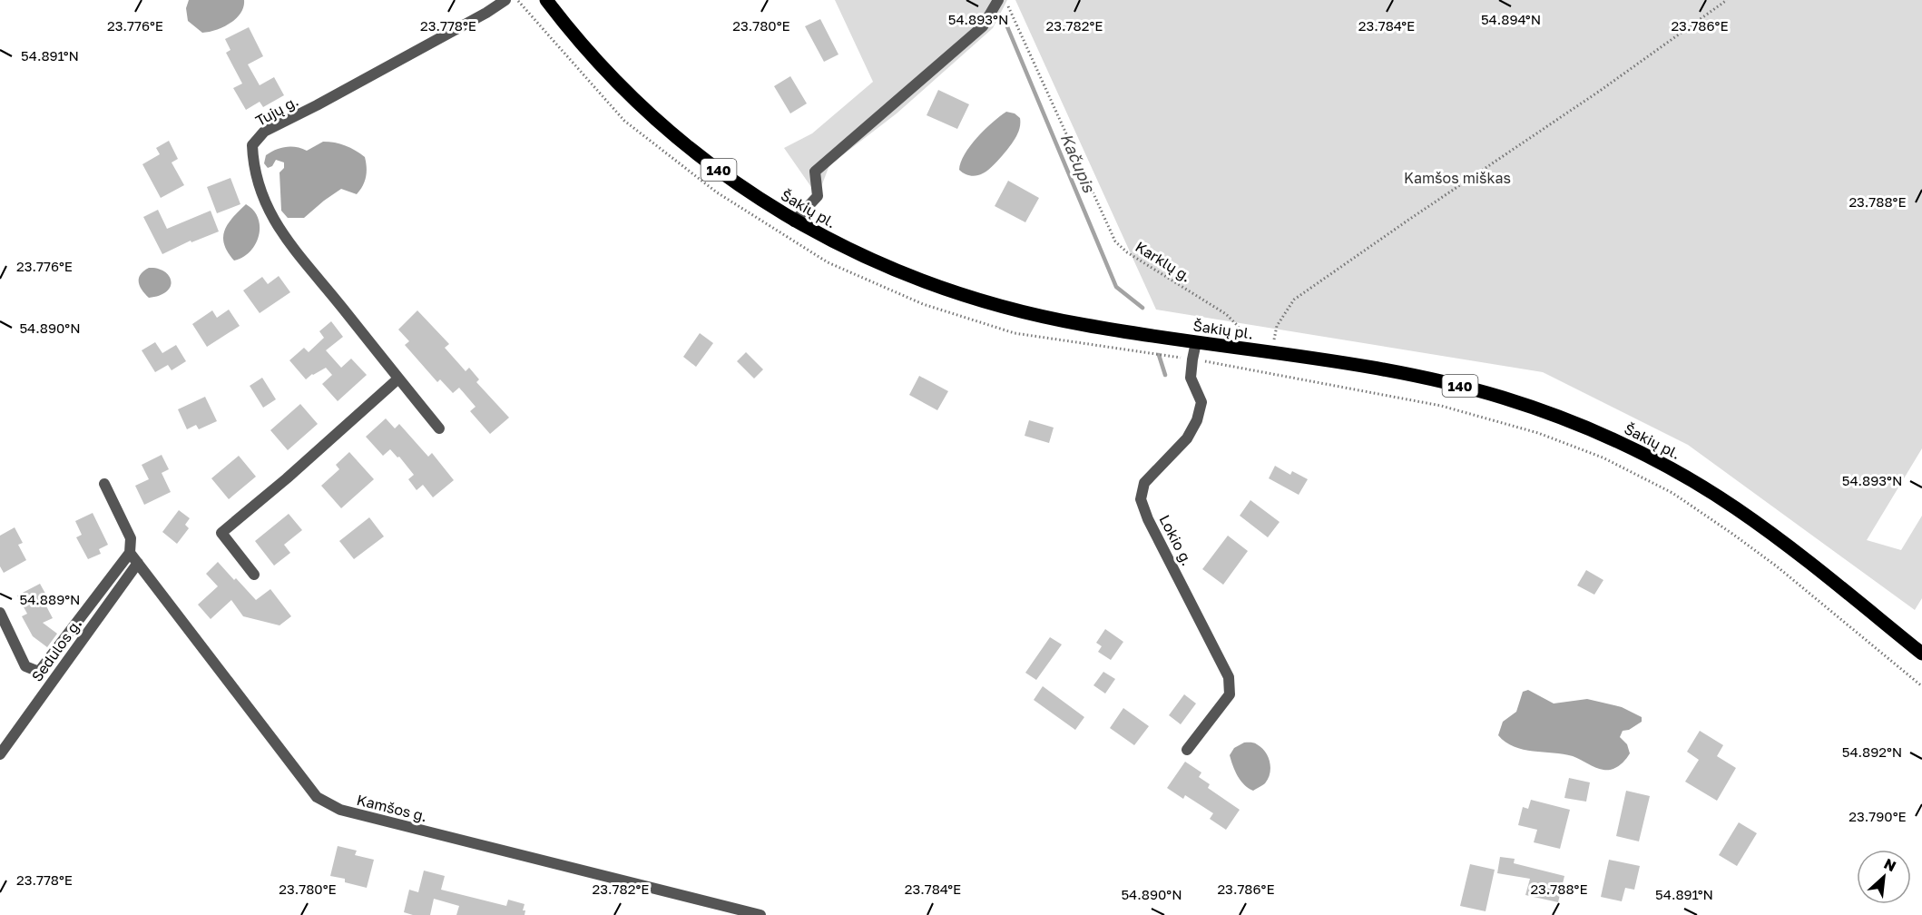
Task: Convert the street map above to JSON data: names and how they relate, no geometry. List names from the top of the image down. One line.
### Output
{"streets":{"main road":["140","Šakių pl."],"street":["Tujų g.","Lokio g.","Sedulos g.","Kamšos g."],"path":["Karklų g."]},"crossings":[["Šakių pl.","Karklų g."],["Šakių pl.","Lokio g."],["Sedulos g.","Kamšos g."]],"water":["Kačupis"],"parks":["Kamšos miškas"],"north":"top right","coordinates":["54.893°N","54.894°N","23.776°E","23.778°E","23.780°E","23.782°E","23.784°E","23.786°E","54.891°N","23.788°E","54.890°N","54.889°N","54.892°N","23.790°E"]}
